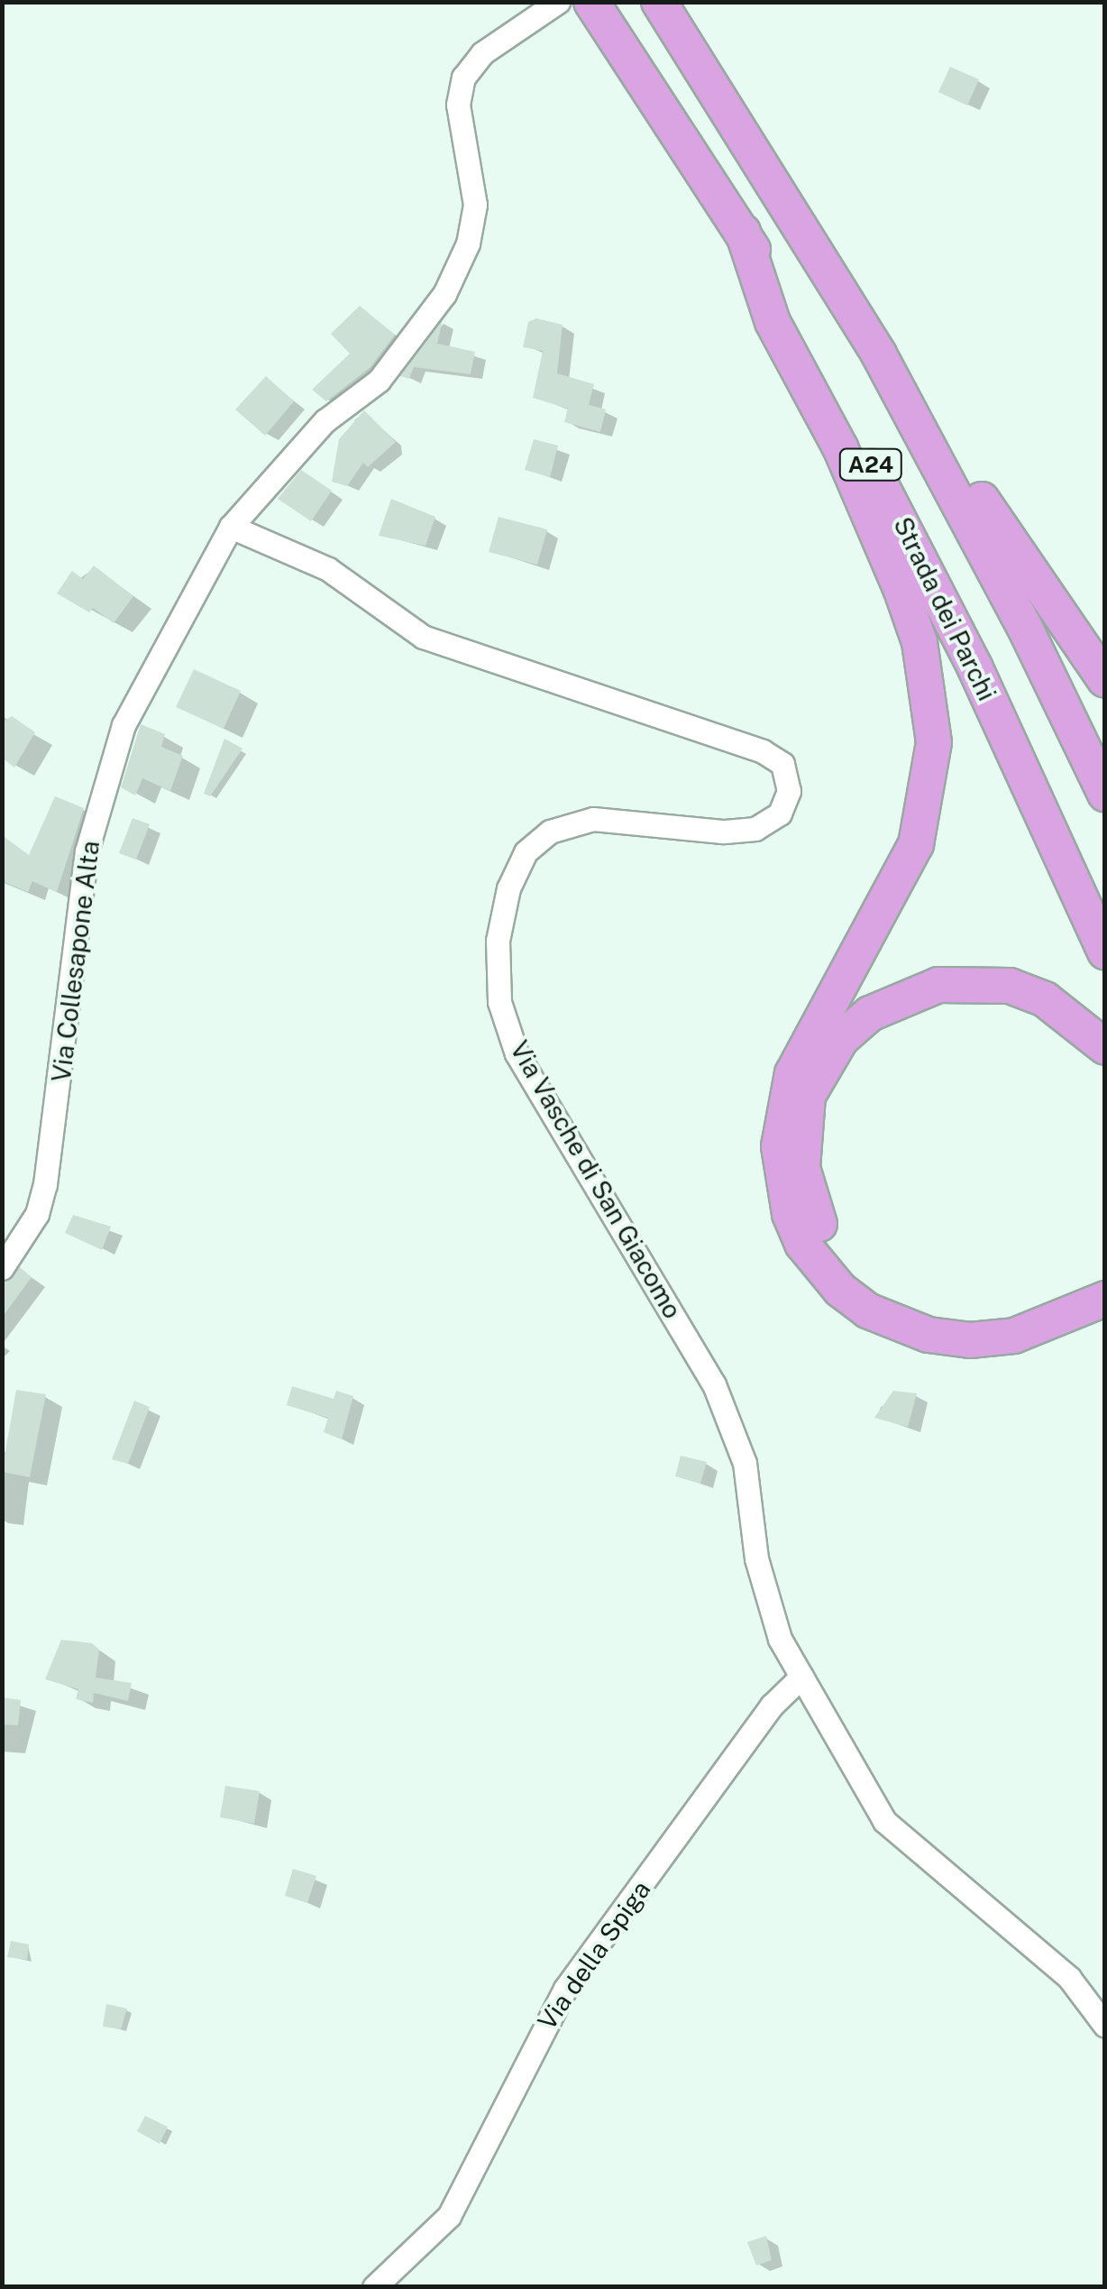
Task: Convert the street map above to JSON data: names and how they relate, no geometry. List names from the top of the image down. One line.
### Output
{"streets":{"highway":["A24","Strada dei Parchi"],"street":["Via Collesapone Alta","Via Vasche di San Giacomo","Via della Spiga"]},"crossings":[["Via Collesapone Alta","Via Vasche di San Giacomo"],["Via Vasche di San Giacomo","Via della Spiga"]]}
